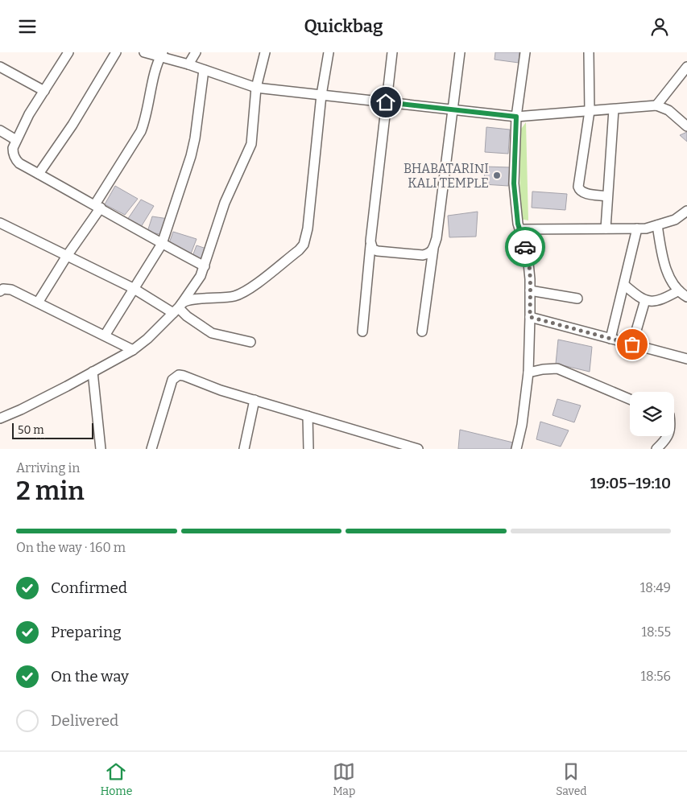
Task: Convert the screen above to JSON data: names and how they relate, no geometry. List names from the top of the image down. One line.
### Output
{"places":["BHABATARINI KALI TEMPLE"],"scale_bar":"50 m","page":{"header":"Quickbag","scale":"50 m","heading":["2 min","Arriving in","19:05–19:10"],"bar":"On the way · 160 m","list":[["Confirmed","18:49"],["Preparing","18:55"],["On the way","18:56"],"Delivered"],"tabs":["Home","Map","Saved"]}}
